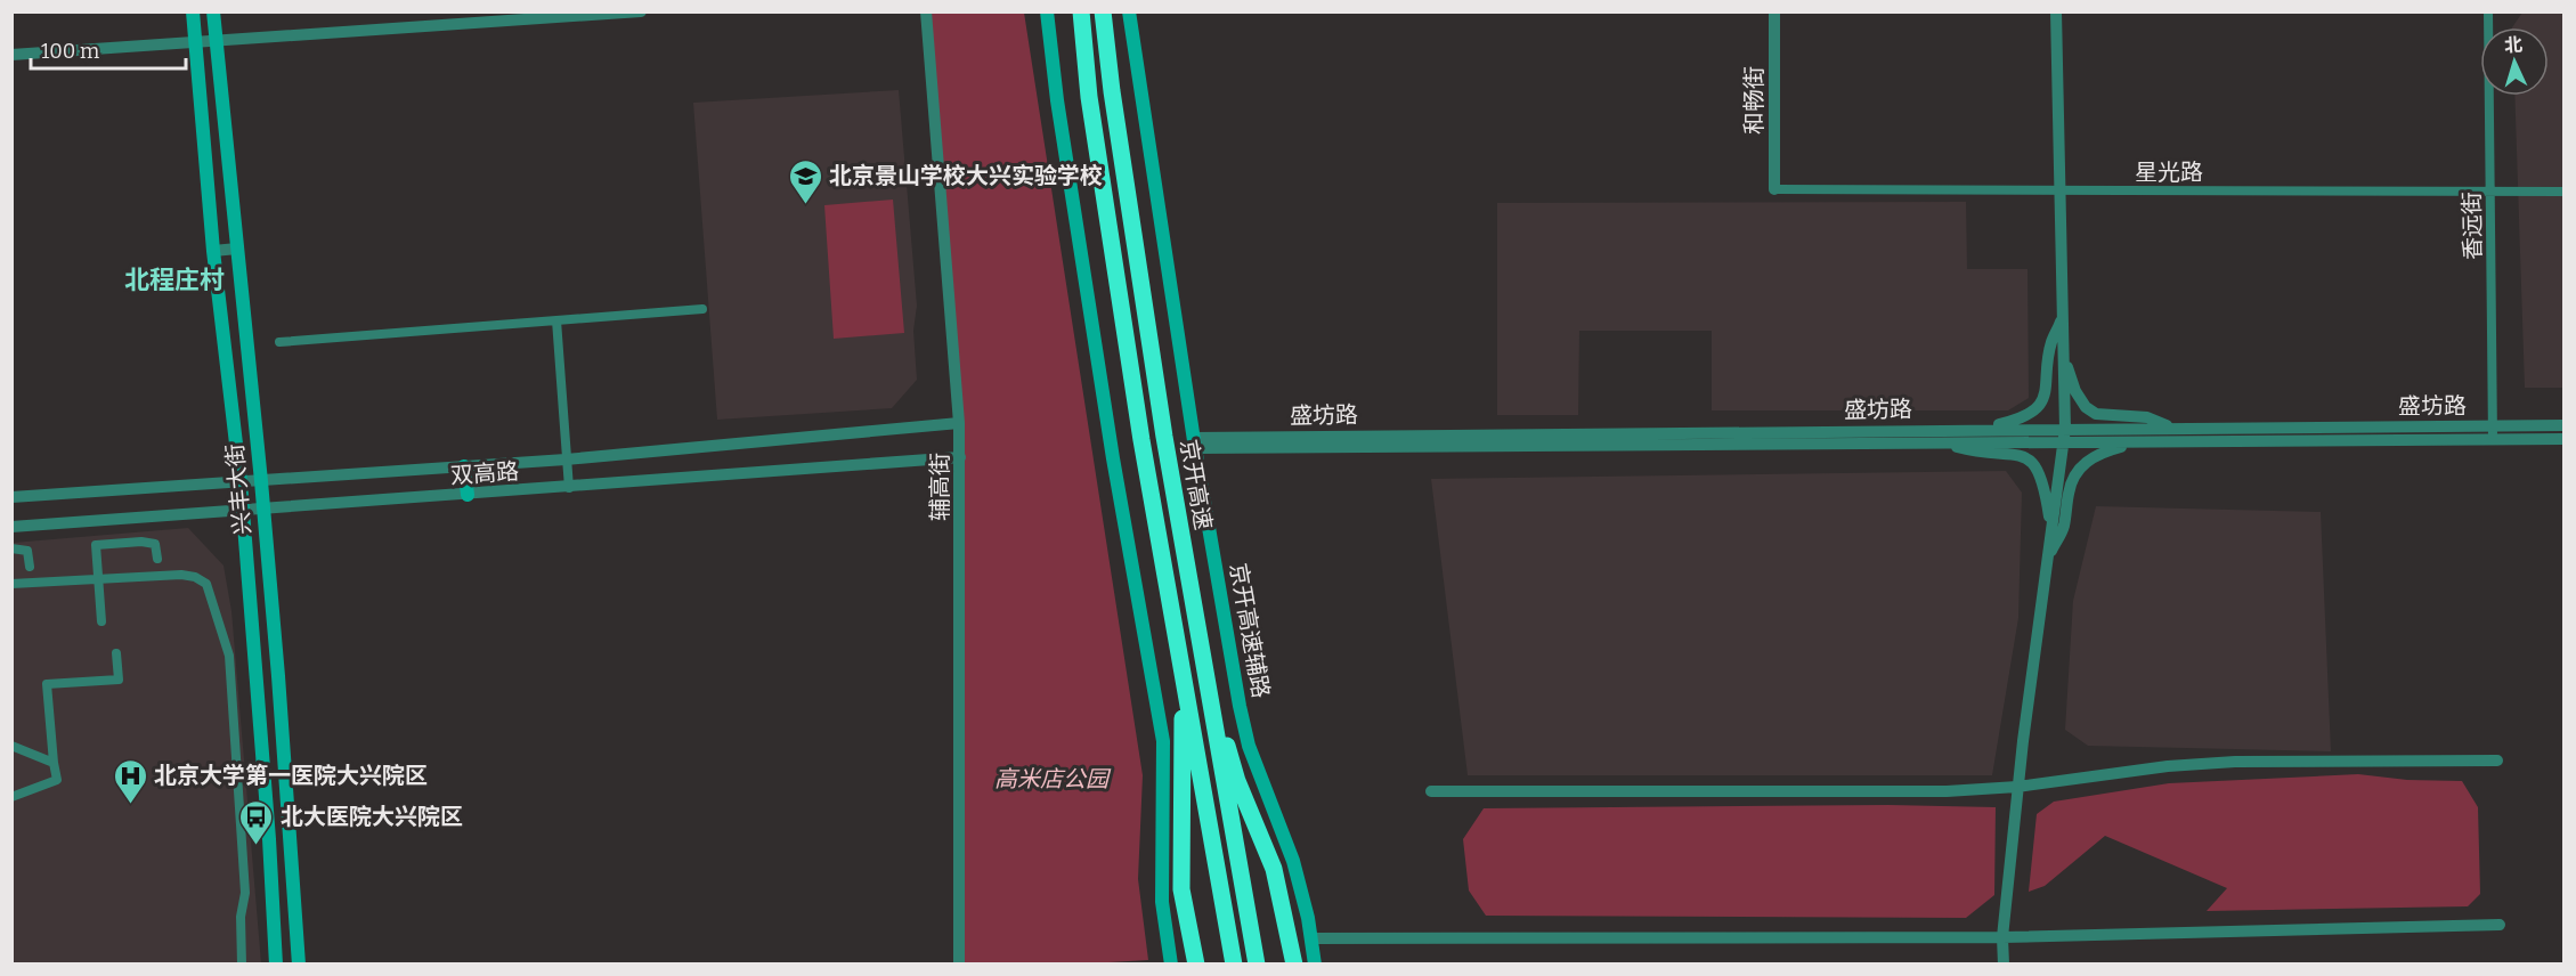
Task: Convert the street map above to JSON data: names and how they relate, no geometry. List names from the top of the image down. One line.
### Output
{"streets":{"highway":["京开高速"],"main road":["兴丰大街","京开高速辅路"],"street":["和畅街","星光路","香远街","盛坊路","双高路","辅高街"]},"crossings":[["和畅街","星光路"],["星光路","香远街"],["香远街","盛坊路"],["盛坊路","京开高速辅路"],["双高路","辅高街"],["双高路","兴丰大街"]],"districts":["北程庄村"],"parks":["高米店公园"],"places":{"school or university":["北京景山学校大兴实验学校"],"hospital":["北京大学第一医院大兴院区"],"bus stop":["北大医院大兴院区"]},"scale_bar":"100 m","north":"top"}
